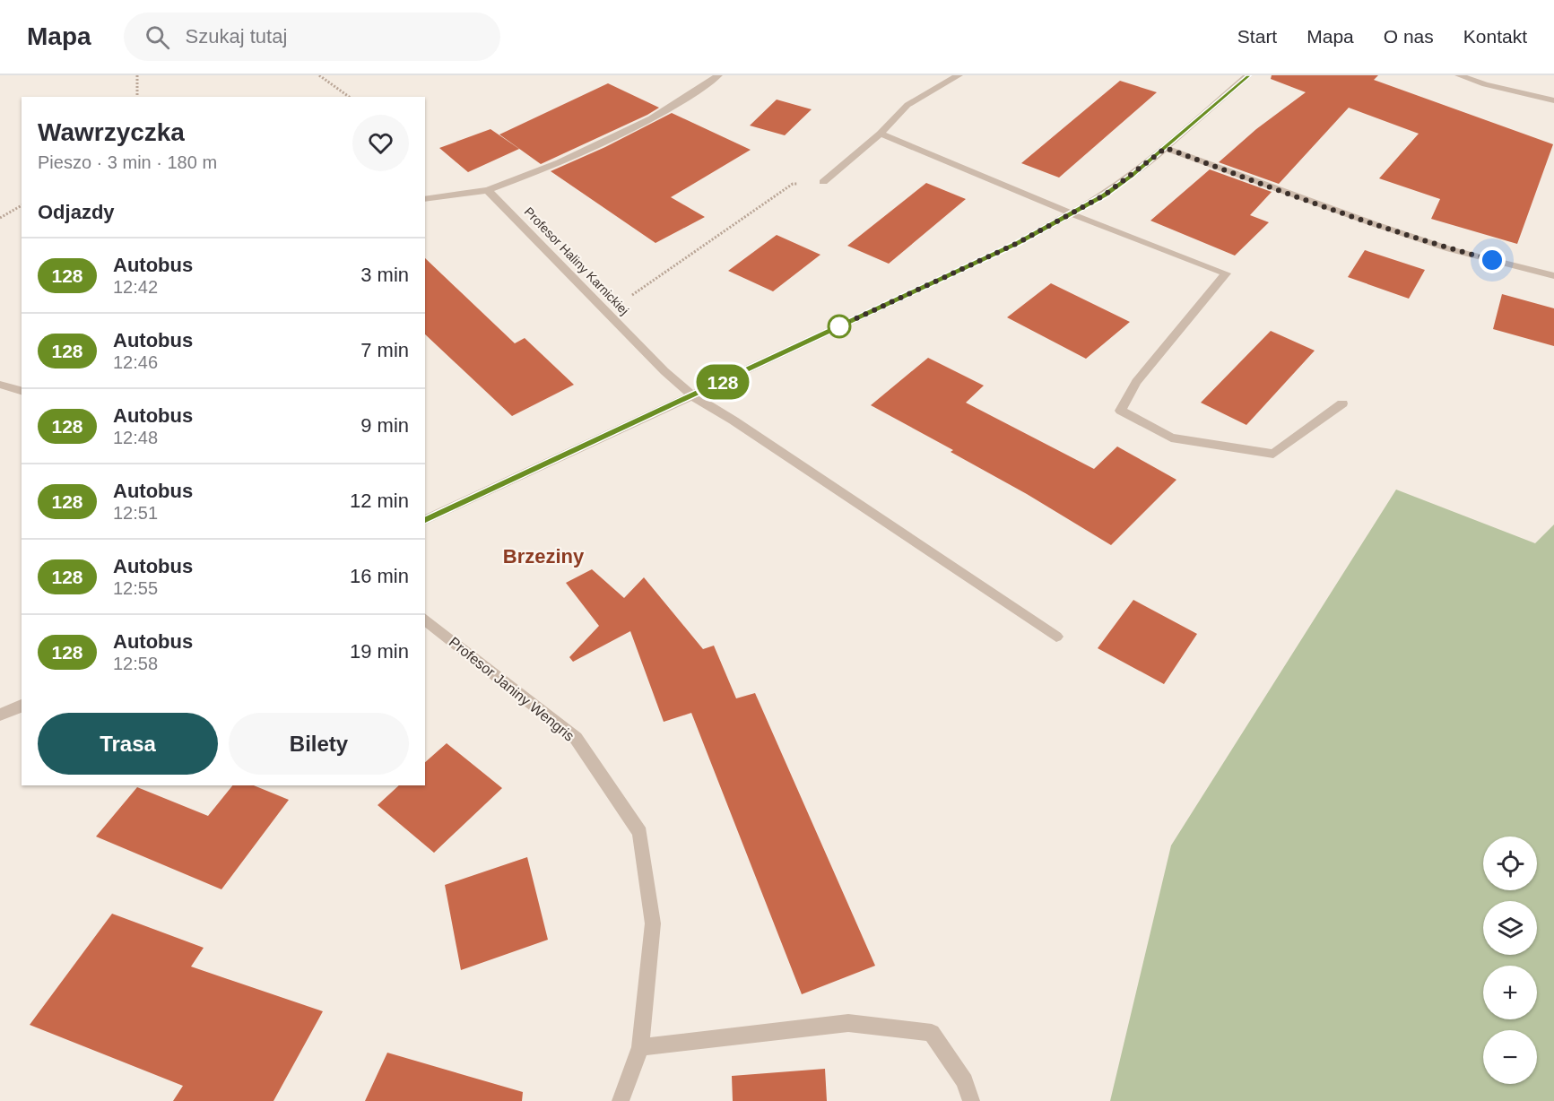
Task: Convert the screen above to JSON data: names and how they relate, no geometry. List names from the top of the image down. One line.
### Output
{"streets":{"street":["Profesor Haliny Karnickiej","Profesor Janiny Wengris"]},"districts":["Brzeziny"],"lines":["bus line 128"],"page":{"header":"Mapa","search":"Szukaj tutaj","nav":["Start","Mapa","O nas","Kontakt"],"on_map":"128","heading":[["Wawrzyczka","Pieszo · 3 min · 180 m"],"Odjazdy"],"list":[{"mark":"128","name":"Autobus","note":"12:42","value":"3 min"},{"mark":"128","name":"Autobus","note":"12:46","value":"7 min"},{"mark":"128","name":"Autobus","note":"12:48","value":"9 min"},{"mark":"128","name":"Autobus","note":"12:51","value":"12 min"},{"mark":"128","name":"Autobus","note":"12:55","value":"16 min"},{"mark":"128","name":"Autobus","note":"12:58","value":"19 min"}],"buttons":["Trasa","Bilety"],"map_buttons":["+","−"]}}
